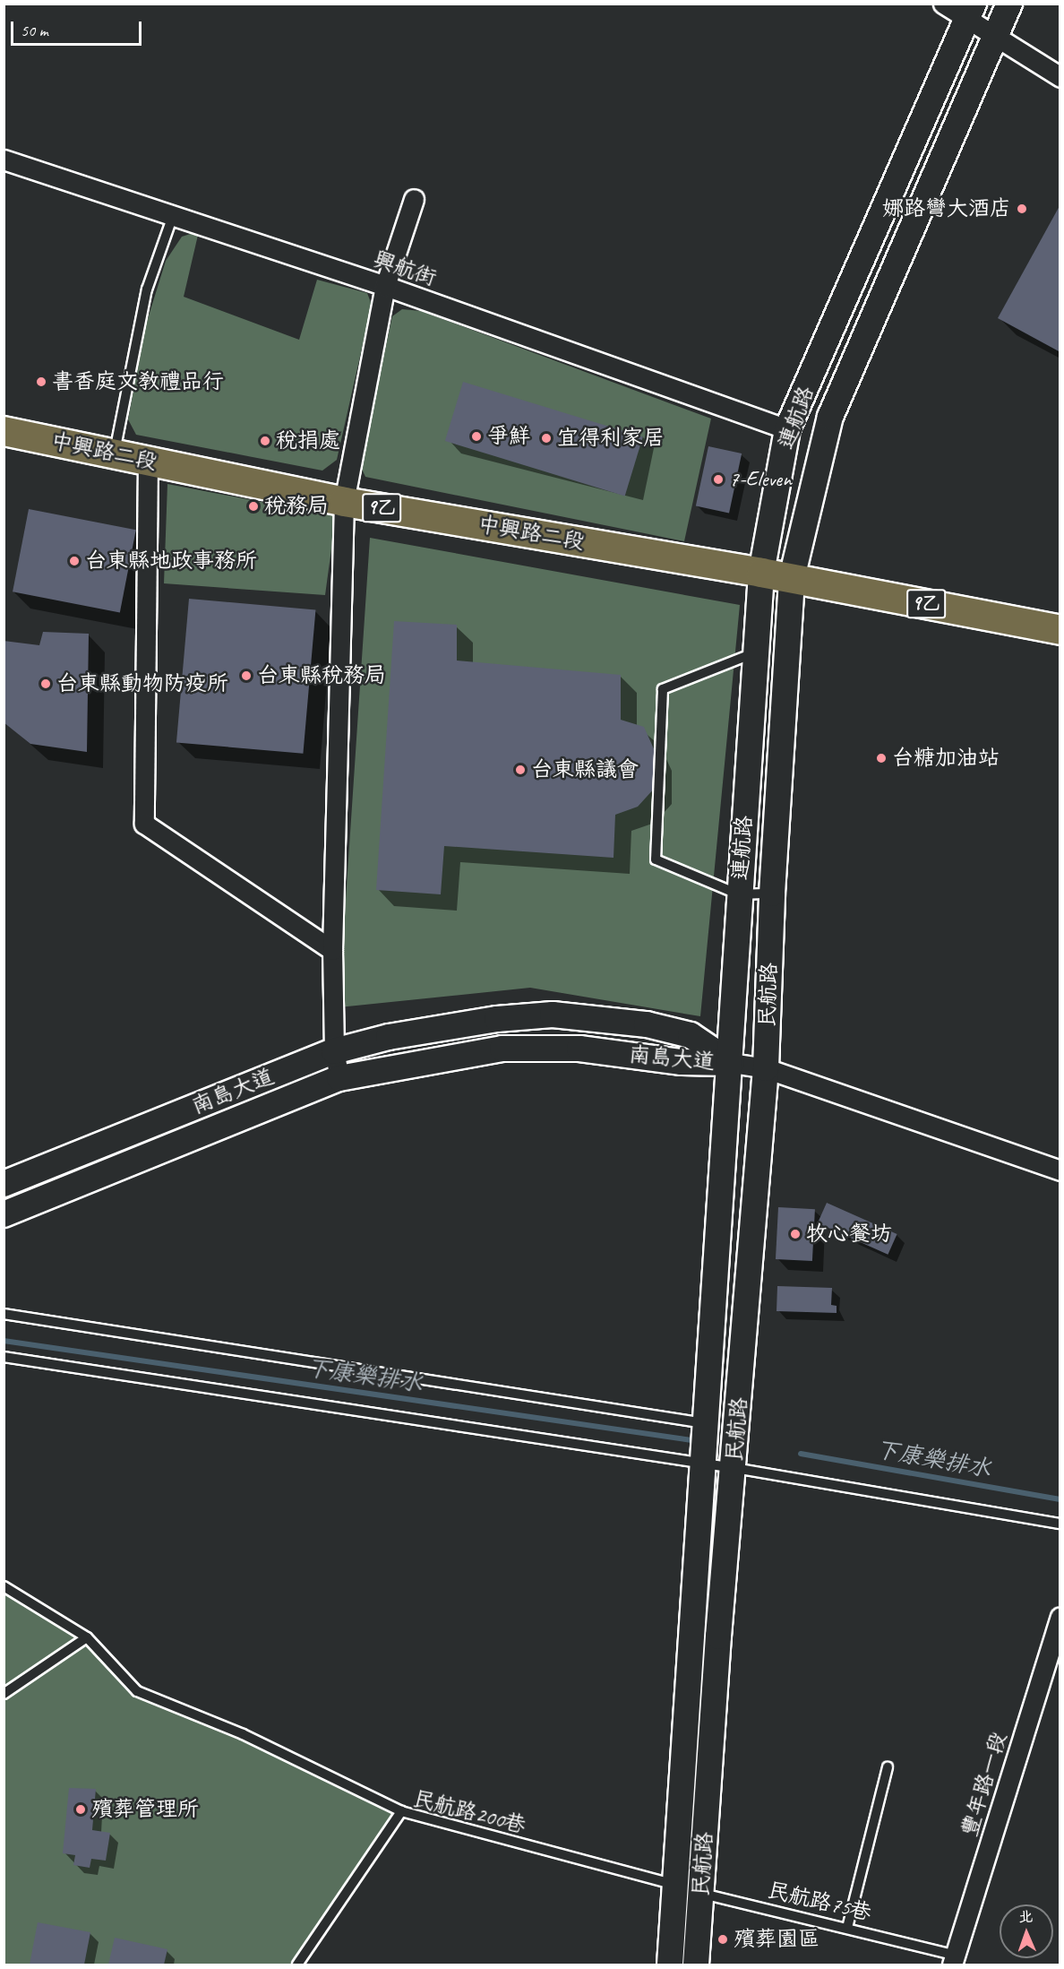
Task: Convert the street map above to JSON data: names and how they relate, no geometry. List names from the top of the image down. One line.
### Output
{"streets":{"main road":["中興路二段","9乙"],"street":["興航街","連航路","民航路","南島大道","豐年路一段"],"lane":["民航路200巷","民航路75巷"]},"crossings":[["興航街","連航路"],["連航路","中興路二段"],["連航路","民航路"],["民航路","南島大道"],["民航路","民航路200巷"],["民航路","民航路75巷"],["豐年路一段","民航路75巷"],["民航路200巷","民航路75巷"]],"water":["下康樂排水"],"places":["娜路彎大酒店","書香庭文教禮品行","爭鮮","宜得利家居","稅捐處","7-Eleven","稅務局","台東縣地政事務所","台東縣稅務局","台東縣動物防疫所","台糖加油站","台東縣議會","牧心餐坊","殯葬管理所","殯葬園區"],"scale_bar":"50 m","north":"top"}
